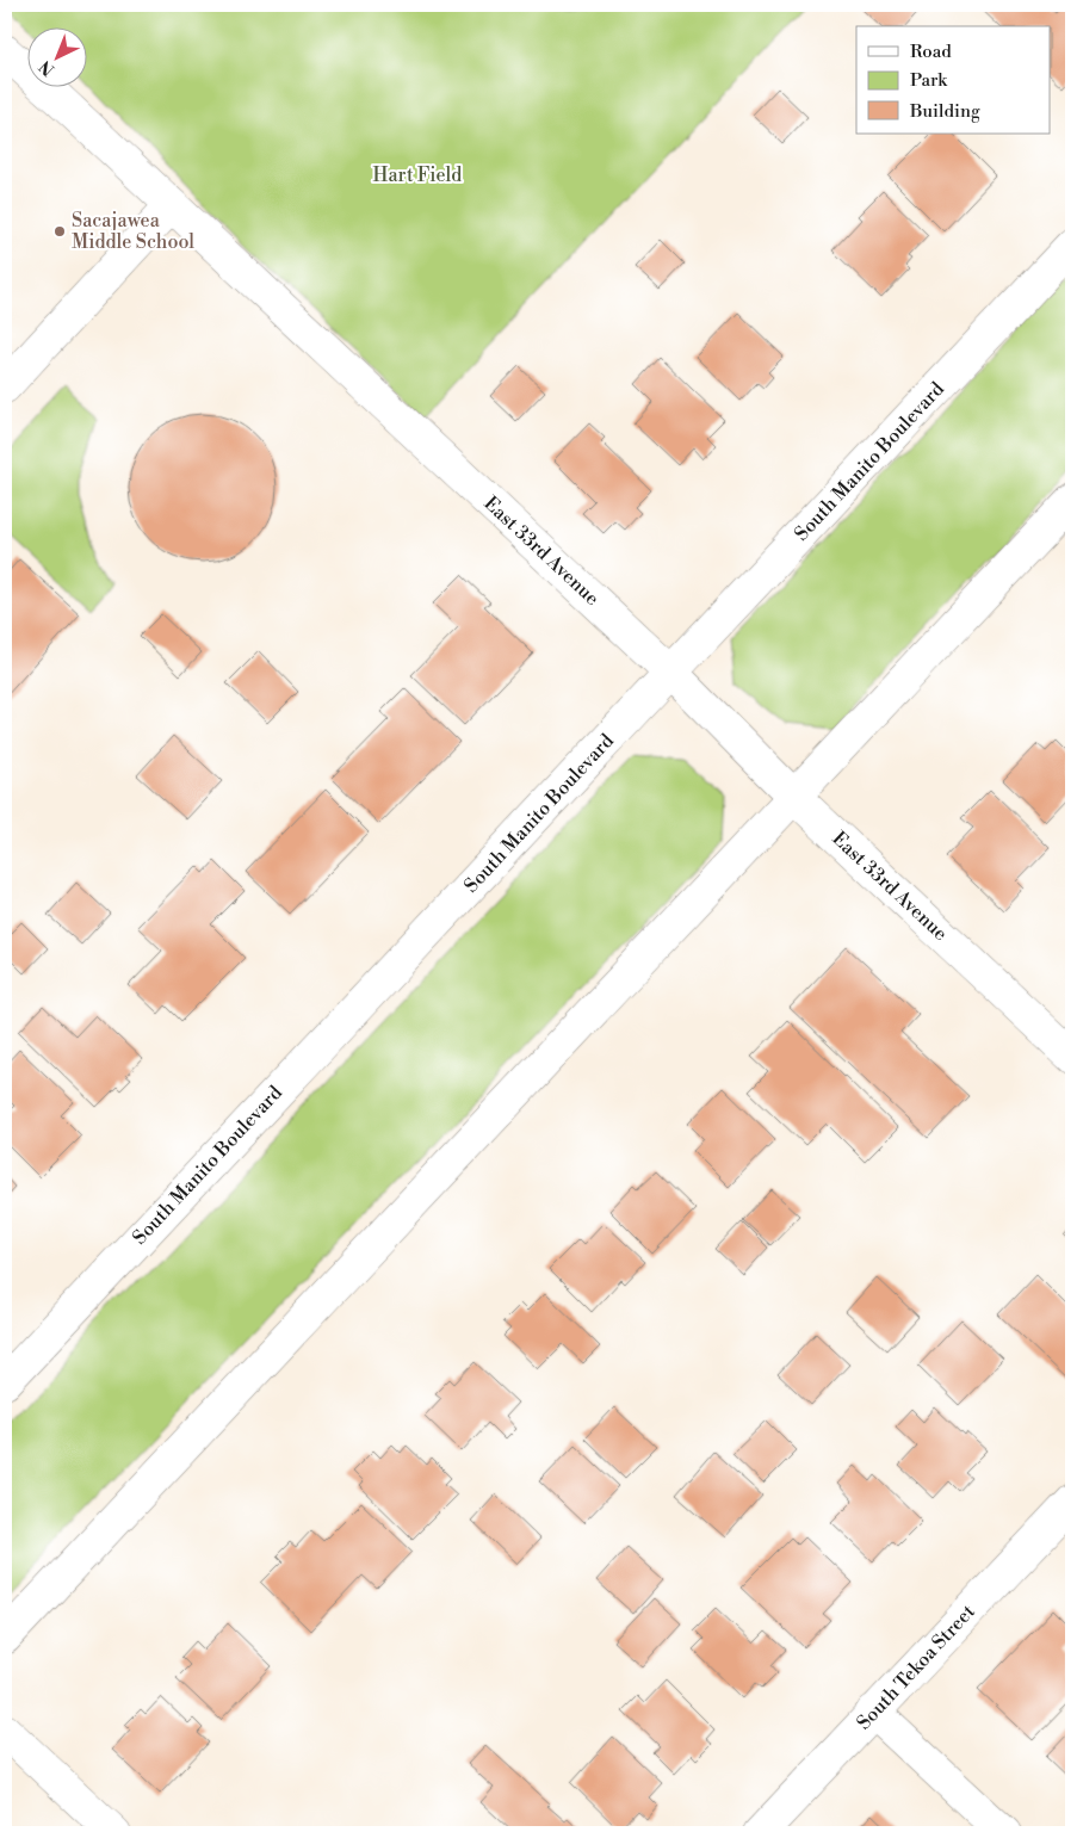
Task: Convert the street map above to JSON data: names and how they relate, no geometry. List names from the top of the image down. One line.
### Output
{"streets":{"street":["South Manito Boulevard","East 33rd Avenue","South Tekoa Street"]},"crossings":[["South Manito Boulevard","East 33rd Avenue"]],"parks":["Hart Field"],"places":["Sacajawea Middle School"],"legend":["Road","Park","Building"],"north":"bottom left"}
